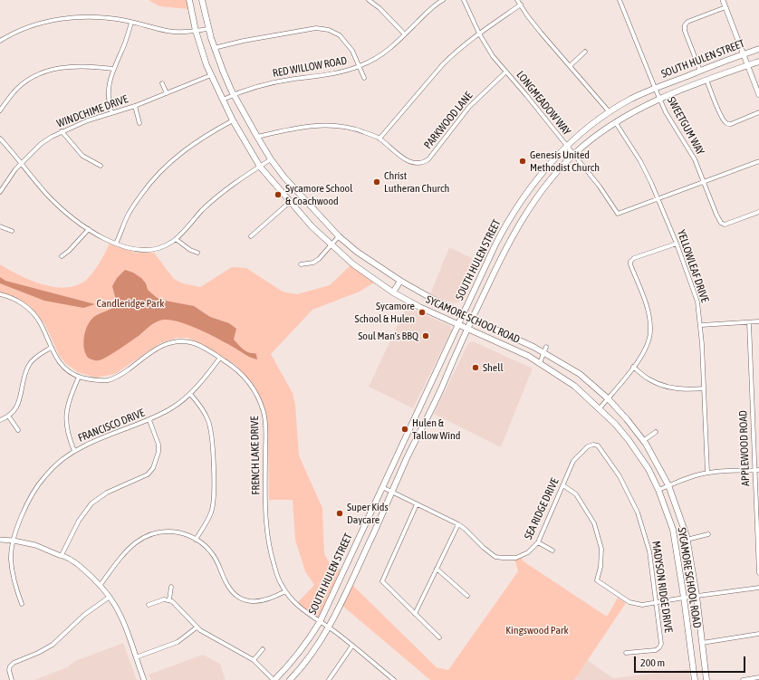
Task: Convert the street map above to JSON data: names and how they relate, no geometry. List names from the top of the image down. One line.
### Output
{"streets":{"main road":["SOUTH HULEN STREET","SYCAMORE SCHOOL ROAD"],"street":["RED WILLOW ROAD","LONGMEADOW WAY","WINDCHIME DRIVE","PARKWOOD LANE","SWEETGUM WAY","YELLOWLEAF DRIVE","FRANCISCO DRIVE","APPLEWOOD ROAD","FRENCH LAKE DRIVE","SEA RIDGE DRIVE","MADYSON RIDGE DRIVE"]},"crossings":[["SOUTH HULEN STREET","LONGMEADOW WAY"],["SOUTH HULEN STREET","SWEETGUM WAY"],["SOUTH HULEN STREET","YELLOWLEAF DRIVE"],["SOUTH HULEN STREET","SYCAMORE SCHOOL ROAD"],["SOUTH HULEN STREET","FRENCH LAKE DRIVE"],["SOUTH HULEN STREET","SEA RIDGE DRIVE"],["RED WILLOW ROAD","SYCAMORE SCHOOL ROAD"],["LONGMEADOW WAY","PARKWOOD LANE"],["LONGMEADOW WAY","SWEETGUM WAY"],["LONGMEADOW WAY","YELLOWLEAF DRIVE"],["WINDCHIME DRIVE","SYCAMORE SCHOOL ROAD"],["PARKWOOD LANE","SYCAMORE SCHOOL ROAD"],["FRANCISCO DRIVE","FRENCH LAKE DRIVE"],["SEA RIDGE DRIVE","MADYSON RIDGE DRIVE"]],"parks":["Candleridge Park","Kingswood Park"],"places":["Genesis United Methodist Church","Christ Lutheran Church","Sycamore School & Coachwood","Sycamore School & Hulen","Soul Man's BBQ","Shell","Hulen & Tallow Wind","Super Kids Daycare"],"scale_bar":"200 m"}
